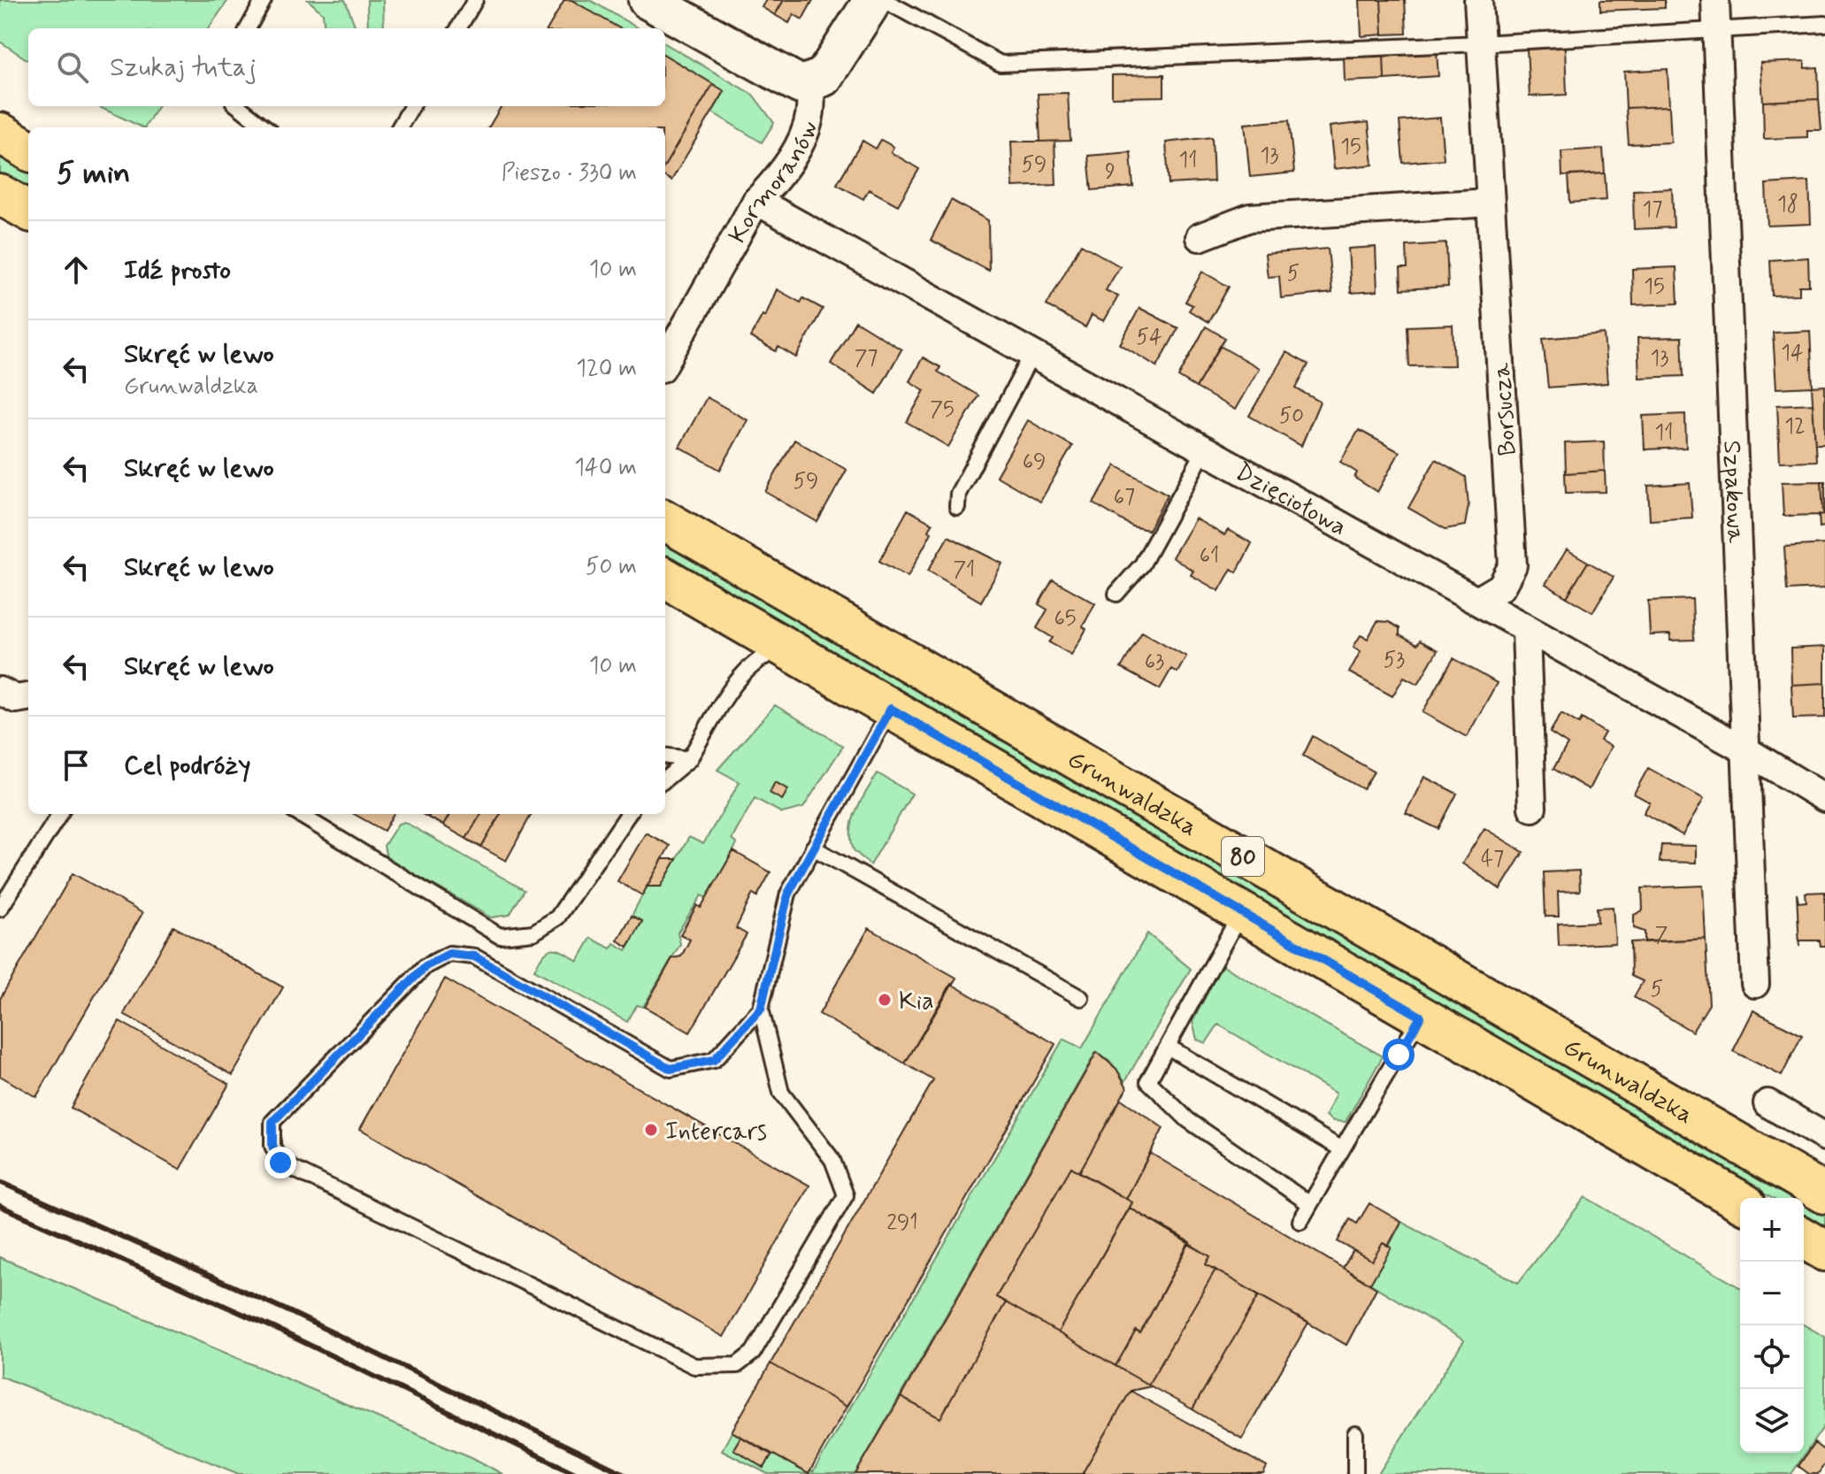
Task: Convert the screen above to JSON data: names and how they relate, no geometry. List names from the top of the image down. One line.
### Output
{"streets":{"main road":["Grunwaldzka","80"],"street":["Kormoranów","Borsucza","Szpakowa","Dzięciołowa"]},"crossings":[["Kormoranów","Dzięciołowa"],["Borsucza","Dzięciołowa"],["Szpakowa","Dzięciołowa"]],"places":["Kia","Intercars"],"house_numbers":["15","13","11","59","9","18","17","5","15","54","14","77","13","75","50","12","11","69","59","67","61","71","65","53","63","47","7","5","291"],"page":{"search":"Szukaj tutaj","heading":["5 min","Pieszo · 330 m"],"list":[["Idź prosto","10 m"],["Skręć w lewo","Grunwaldzka","120 m"],["Skręć w lewo","140 m"],["Skręć w lewo","50 m"],["Skręć w lewo","10 m"],"Cel podróży"],"map_buttons":["+","−"]}}
